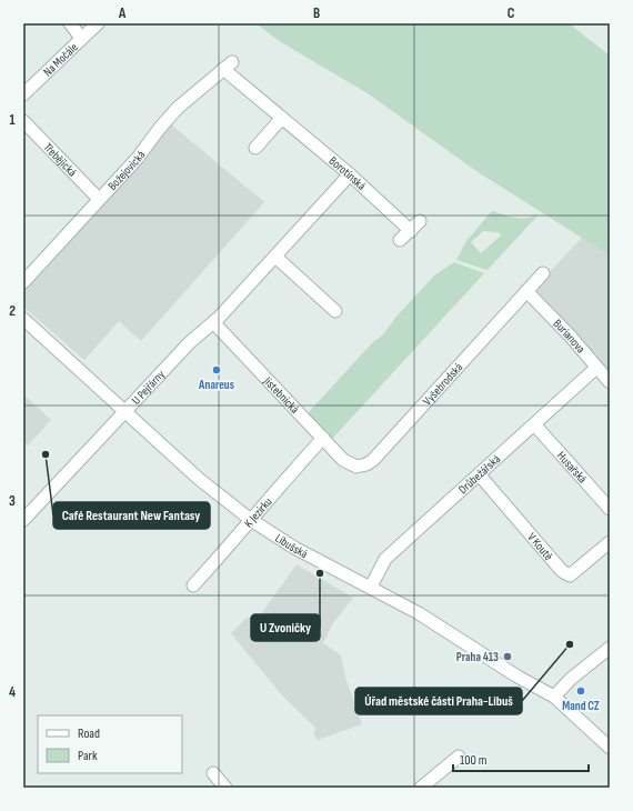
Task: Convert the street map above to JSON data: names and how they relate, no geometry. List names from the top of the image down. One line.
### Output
{"streets":{"street":["Na Močále","Třebějická","Božejovická","Borotínská","Burianova","Vyšebrodská","U Pejřárny","Jistebnická","Husařská","Drůbežářská","K Jezírku","Libušská","V Koutě"]},"crossings":[["Třebějická","Božejovická"],["Božejovická","Borotínská"],["Borotínská","U Pejřárny"],["Burianova","Vyšebrodská"],["Burianova","Drůbežářská"],["Vyšebrodská","Jistebnická"],["U Pejřárny","Jistebnická"],["U Pejřárny","Libušská"],["Jistebnická","K Jezírku"],["Husařská","Drůbežářská"],["Drůbežářská","Libušská"],["Drůbežářská","V Koutě"],["K Jezírku","Libušská"]],"places":["Anareus","Café Restaurant New Fantasy","U Zvoničky","Úřad městské části Praha-Libuš","Praha 413","Mand CZ"],"legend":["Road","Park"],"scale_bar":"100 m","grid":{"columns":["A","B","C"],"rows":["1","2","3","4"]}}
